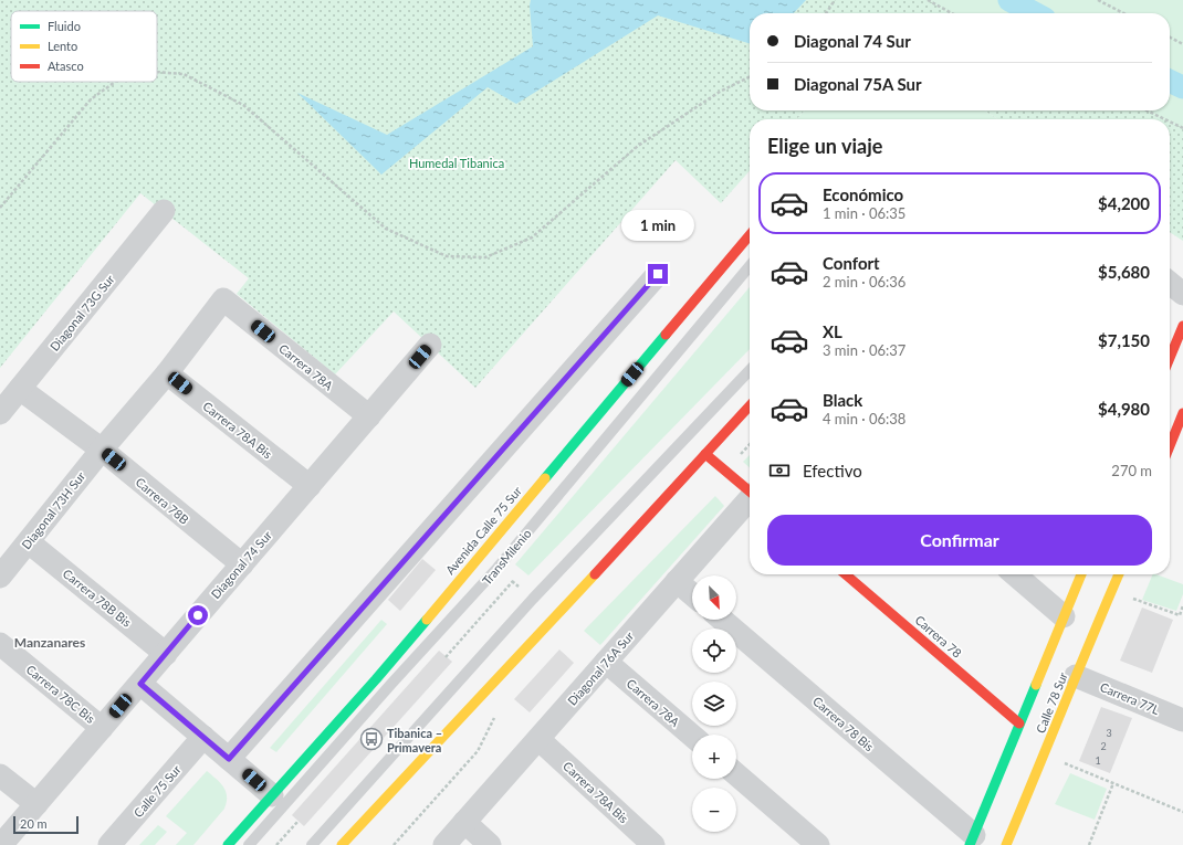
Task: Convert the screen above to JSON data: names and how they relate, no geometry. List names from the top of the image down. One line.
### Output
{"streets":{"main road":["Avenida Calle 75 Sur","Carrera 78","Calle 78 Sur"],"street":["Diagonal 73G Sur","Carrera 78A","Carrera 78A Bis","Carrera 78B","Diagonal 73H Sur","Diagonal 74 Sur","Carrera 78B Bis","Diagonal 76A Sur","Carrera 78C Bis","Carrera 77L","Carrera 78 Bis","Calle 75 Sur"],"lane":["TransMilenio"]},"crossings":[["Diagonal 73G Sur","Carrera 78B"],["Carrera 78A","Diagonal 73H Sur"],["Carrera 78A","Diagonal 74 Sur"],["Carrera 78A","Diagonal 76A Sur"],["Carrera 78A Bis","Diagonal 73H Sur"],["Carrera 78A Bis","Diagonal 74 Sur"],["Carrera 78A Bis","Diagonal 76A Sur"],["Carrera 78B","Diagonal 73H Sur"],["Carrera 78B","Diagonal 74 Sur"],["Diagonal 73H Sur","Carrera 78B Bis"],["Diagonal 74 Sur","Carrera 78B Bis"],["Diagonal 74 Sur","Carrera 78C Bis"],["Carrera 78","Calle 78 Sur"],["Carrera 77L","Calle 78 Sur"],["Calle 78 Sur","Carrera 78 Bis"]],"districts":["Manzanares"],"parks":["Humedal Tibanica"],"places":{"bus stop":["Tibanica – Primavera"]},"house_numbers":["3","2","1"],"legend":["Fluido","Lento","Atasco"],"scale_bar":"20 m","north":"bottom right","page":{"banner":["Diagonal 74 Sur","Diagonal 75A Sur"],"heading":"Elige un viaje","list":[{"name":"Económico","note":"1 min · 06:35","value":"$4,200"},{"name":"Confort","note":"2 min · 06:36","value":"$5,680"},{"name":"XL","note":"3 min · 06:37","value":"$7,150"},{"name":"Black","note":"4 min · 06:38","value":"$4,980"}],"bubble":"1 min","pay":["Efectivo","270 m"],"buttons":"Confirmar","map_buttons":["+","−"],"scale":"20 m"}}
